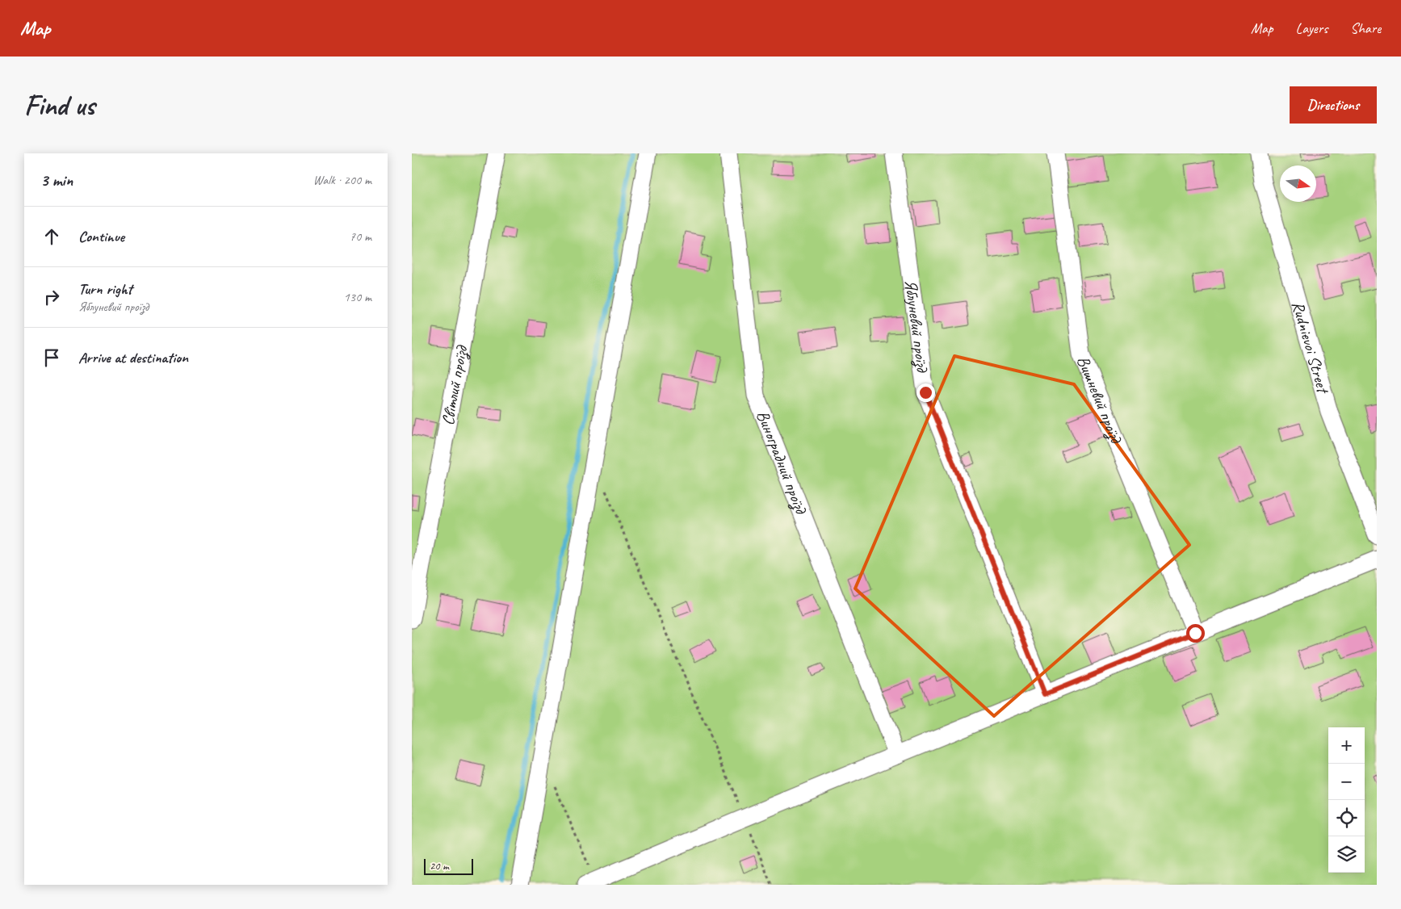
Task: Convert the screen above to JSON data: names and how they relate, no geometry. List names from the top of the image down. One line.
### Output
{"streets":{"street":["Яблуневий проїзд","Rudnievoi Street","Світлий проїзд","Вишневий проїзд","Виноградний проїзд"]},"scale_bar":"20 m","north":"right","page":{"header":"Map","nav":["Map","Layers","Share"],"buttons":"Directions","title":"Find us","heading":["3 min","Walk · 200 m"],"list":[["Continue","70 m"],["Turn right","Яблуневий проїзд","130 m"],"Arrive at destination"],"map_buttons":["+","−"],"scale":"20 m"}}
